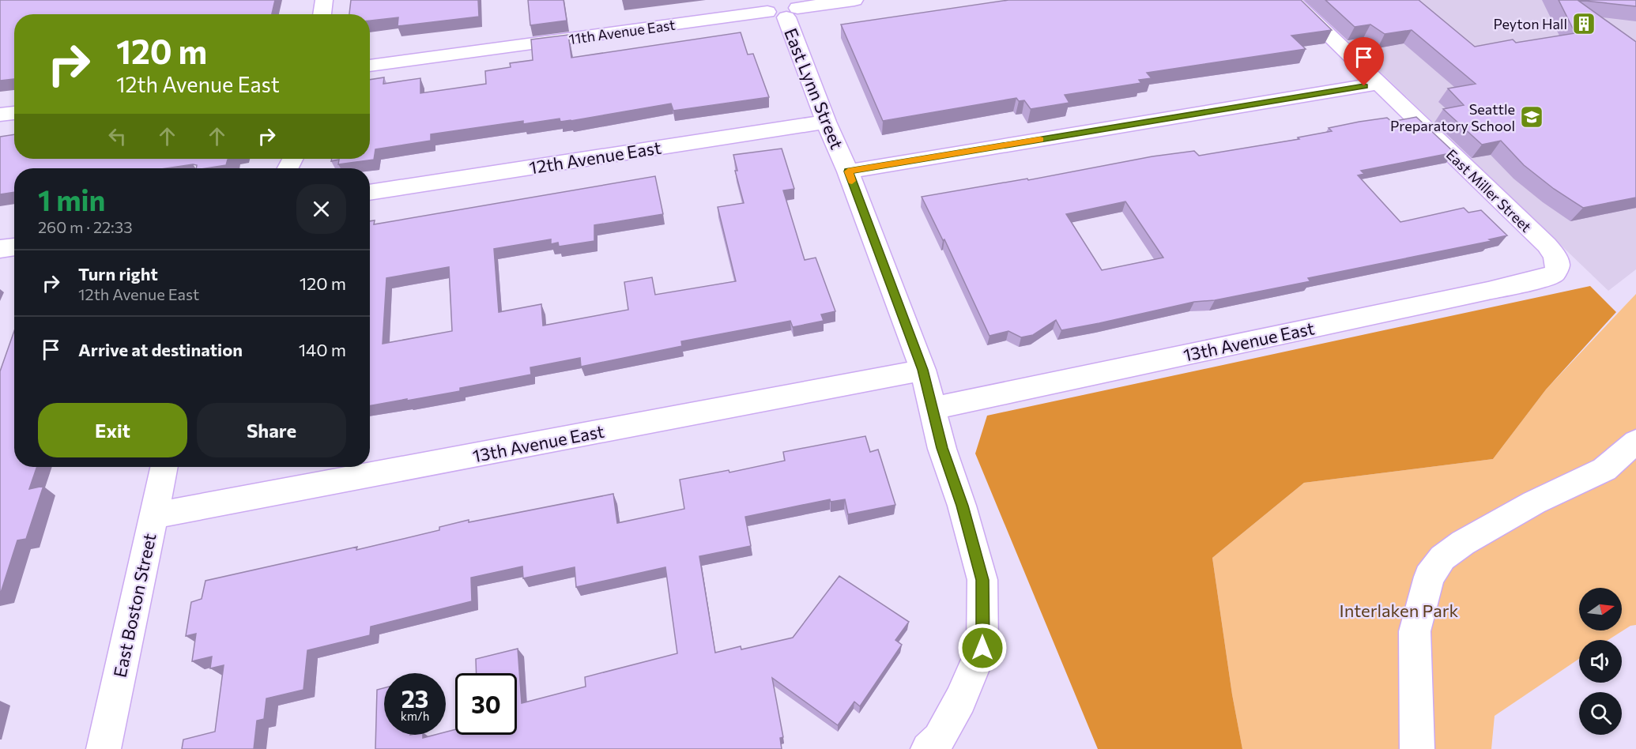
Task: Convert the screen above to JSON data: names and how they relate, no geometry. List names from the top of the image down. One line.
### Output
{"streets":{"street":["11th Avenue East","East Lynn Street","12th Avenue East","East Miller Street","13th Avenue East","East Boston Street"]},"crossings":[["11th Avenue East","East Lynn Street"],["East Lynn Street","12th Avenue East"],["East Lynn Street","13th Avenue East"],["East Miller Street","13th Avenue East"],["13th Avenue East","East Boston Street"]],"parks":["Interlaken Park"],"places":{"building":["Peyton Hall"],"school or university":["Seattle Preparatory School"]},"north":"right","page":{"turn":["120 m","12th Avenue East"],"heading":["1 min","260 m · 22:33"],"list":[{"name":"Turn right","note":"12th Avenue East","value":"120 m"},{"name":"Arrive at destination","value":"140 m"}],"buttons":["Exit","Share"],"speed":"23 km/h","limit":"30"}}
